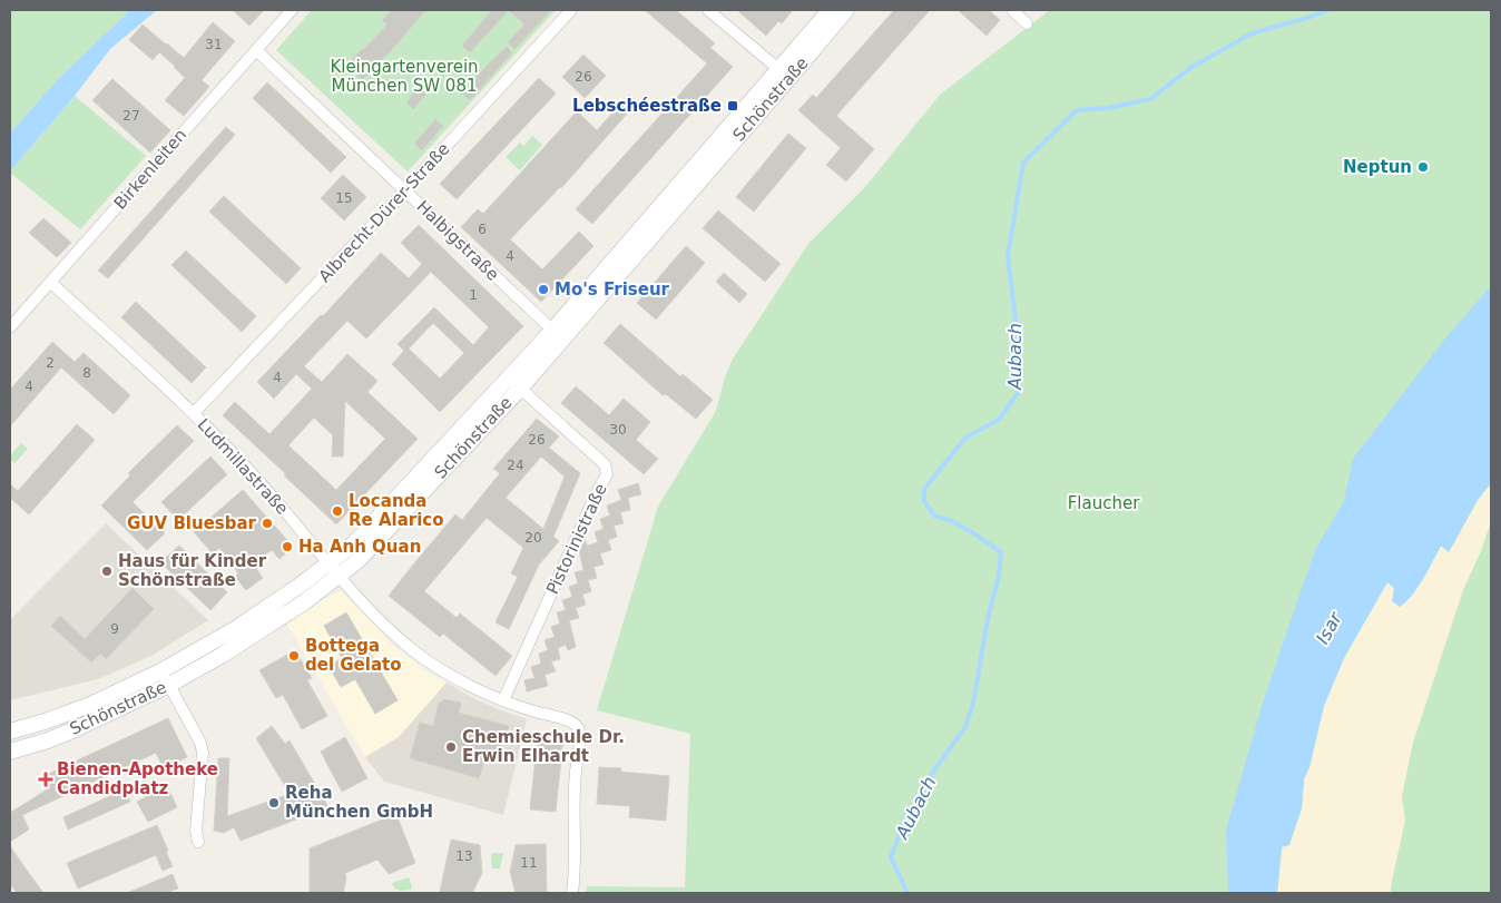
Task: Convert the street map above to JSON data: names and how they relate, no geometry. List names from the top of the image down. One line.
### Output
{"streets":{"street":["Schönstraße","Birkenleiten","Albrecht-Dürer-Straße","Halbigstraße","Ludmillastraße","Pistorinistraße"]},"crossings":[["Schönstraße","Halbigstraße"],["Schönstraße","Ludmillastraße"],["Schönstraße","Pistorinistraße"],["Birkenleiten","Halbigstraße"],["Birkenleiten","Ludmillastraße"],["Albrecht-Dürer-Straße","Halbigstraße"],["Albrecht-Dürer-Straße","Ludmillastraße"],["Ludmillastraße","Pistorinistraße"]],"water":["Aubach","Isar"],"parks":["Kleingartenverein München SW 081","Flaucher"],"places":{"transit":["Lebschéestraße"],"other":["Neptun","Mo's Friseur","Locanda Re Alarico","GUV Bluesbar","Ha Anh Quan","Haus für Kinder Schönstraße","Bottega del Gelato","Chemieschule Dr. Erwin Elhardt","Reha München GmbH"],"health":["Bienen-Apotheke Candidplatz"]},"house_numbers":["31","26","27","15","6","4","1","2","8","4","4","30","26","24","20","9","13","11"]}
